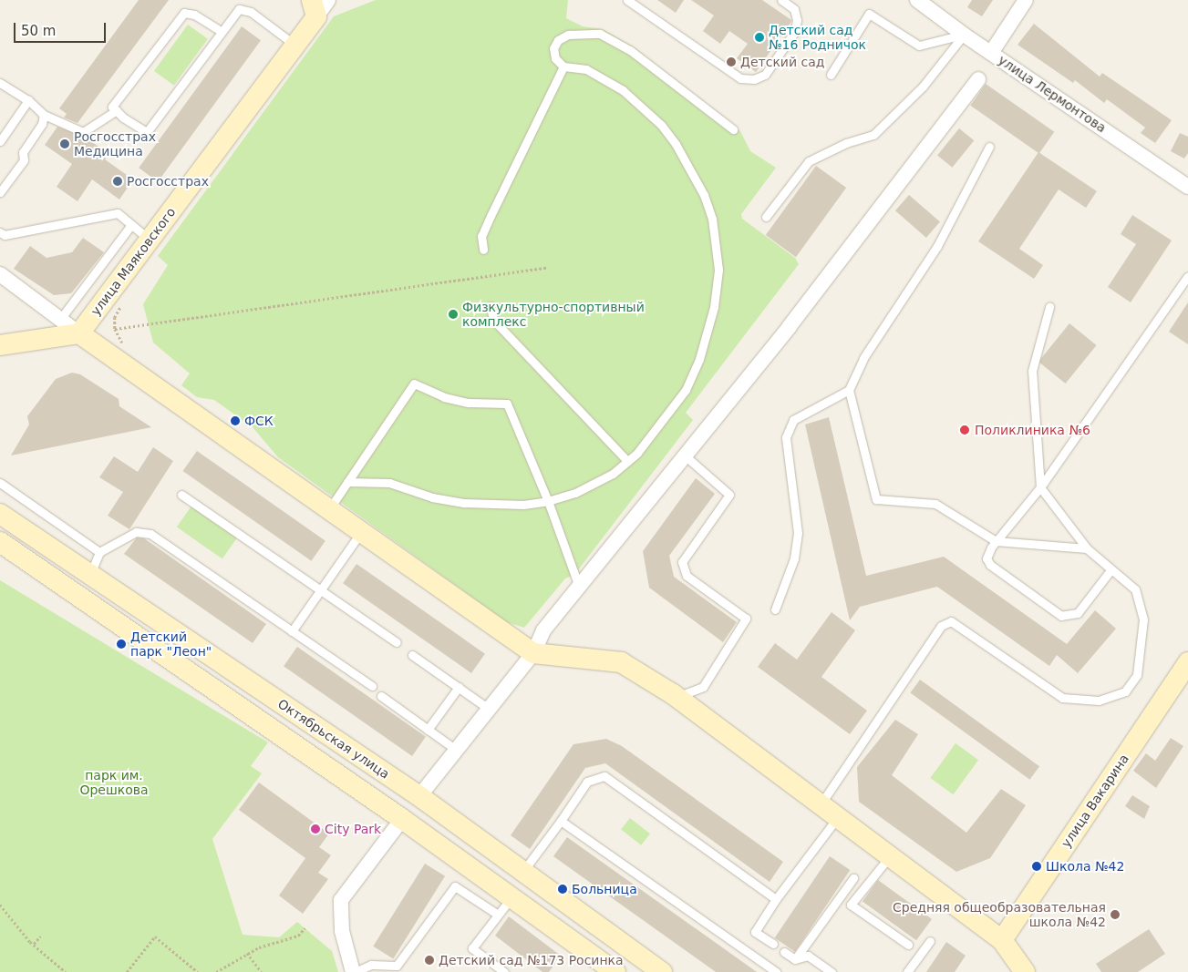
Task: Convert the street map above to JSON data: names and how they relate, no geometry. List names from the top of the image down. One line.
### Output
{"streets":{"street":["улица Лермонтова","улица Маяковского","Октябрьская улица","улица Вакарина"]},"parks":["парк им. Орешкова"],"places":["Детский сад №16 Родничок","Детский сад","Росгосстрах Медицина","Росгосстрах","Физкультурно-спортивный комплекс","ФСК","Поликлиника №6","Детский парк \"Леон\"","City Park","Школа №42","Больница","Средняя общеобразовательная школа №42","Детский сад №173 Росинка"],"scale_bar":"50 m"}
